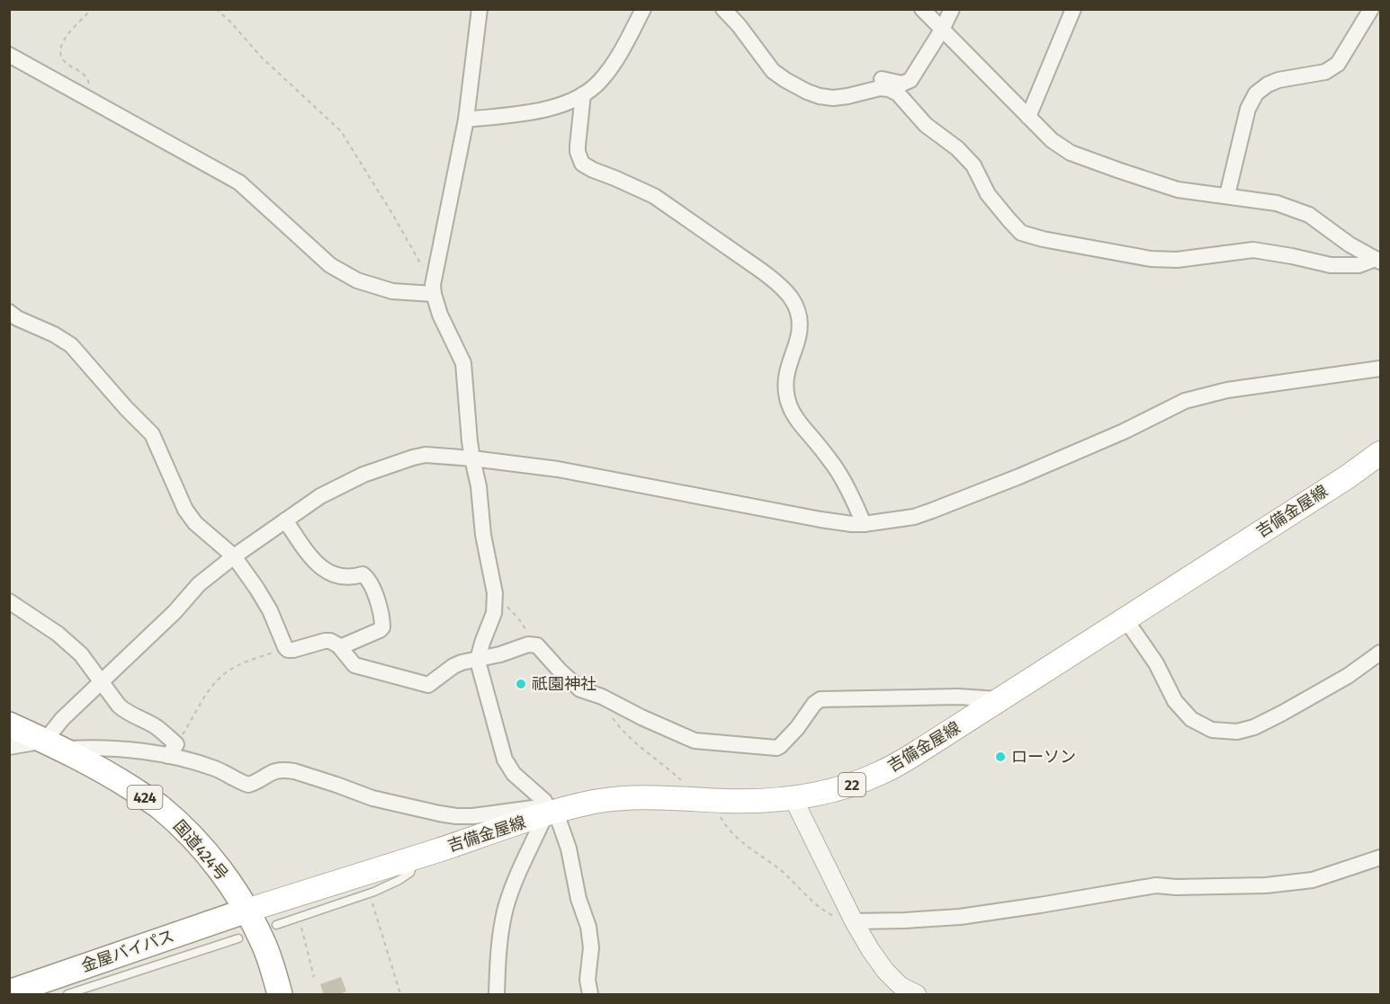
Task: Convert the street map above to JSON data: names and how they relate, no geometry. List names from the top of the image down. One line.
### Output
{"streets":{"highway":["424","国道424号","金屋バイパス"],"main road":["吉備金屋線","22"]},"crossings":[["吉備金屋線","国道424号"],["吉備金屋線","金屋バイパス"],["国道424号","金屋バイパス"]],"places":["祇園神社","ローソン"]}
